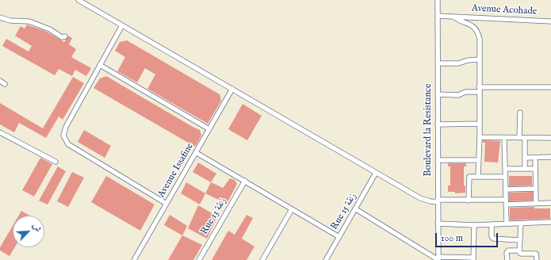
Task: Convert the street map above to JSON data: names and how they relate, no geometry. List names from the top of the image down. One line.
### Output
{"streets":{"street":["Avenue Acohade","Boulevard la Resistance","Avenue Issafine","Rue 15 زنقة","Rue 13 زنقة"]},"crossings":[["Avenue Acohade","Boulevard la Resistance"]],"scale_bar":"100 m","north":"top right"}
